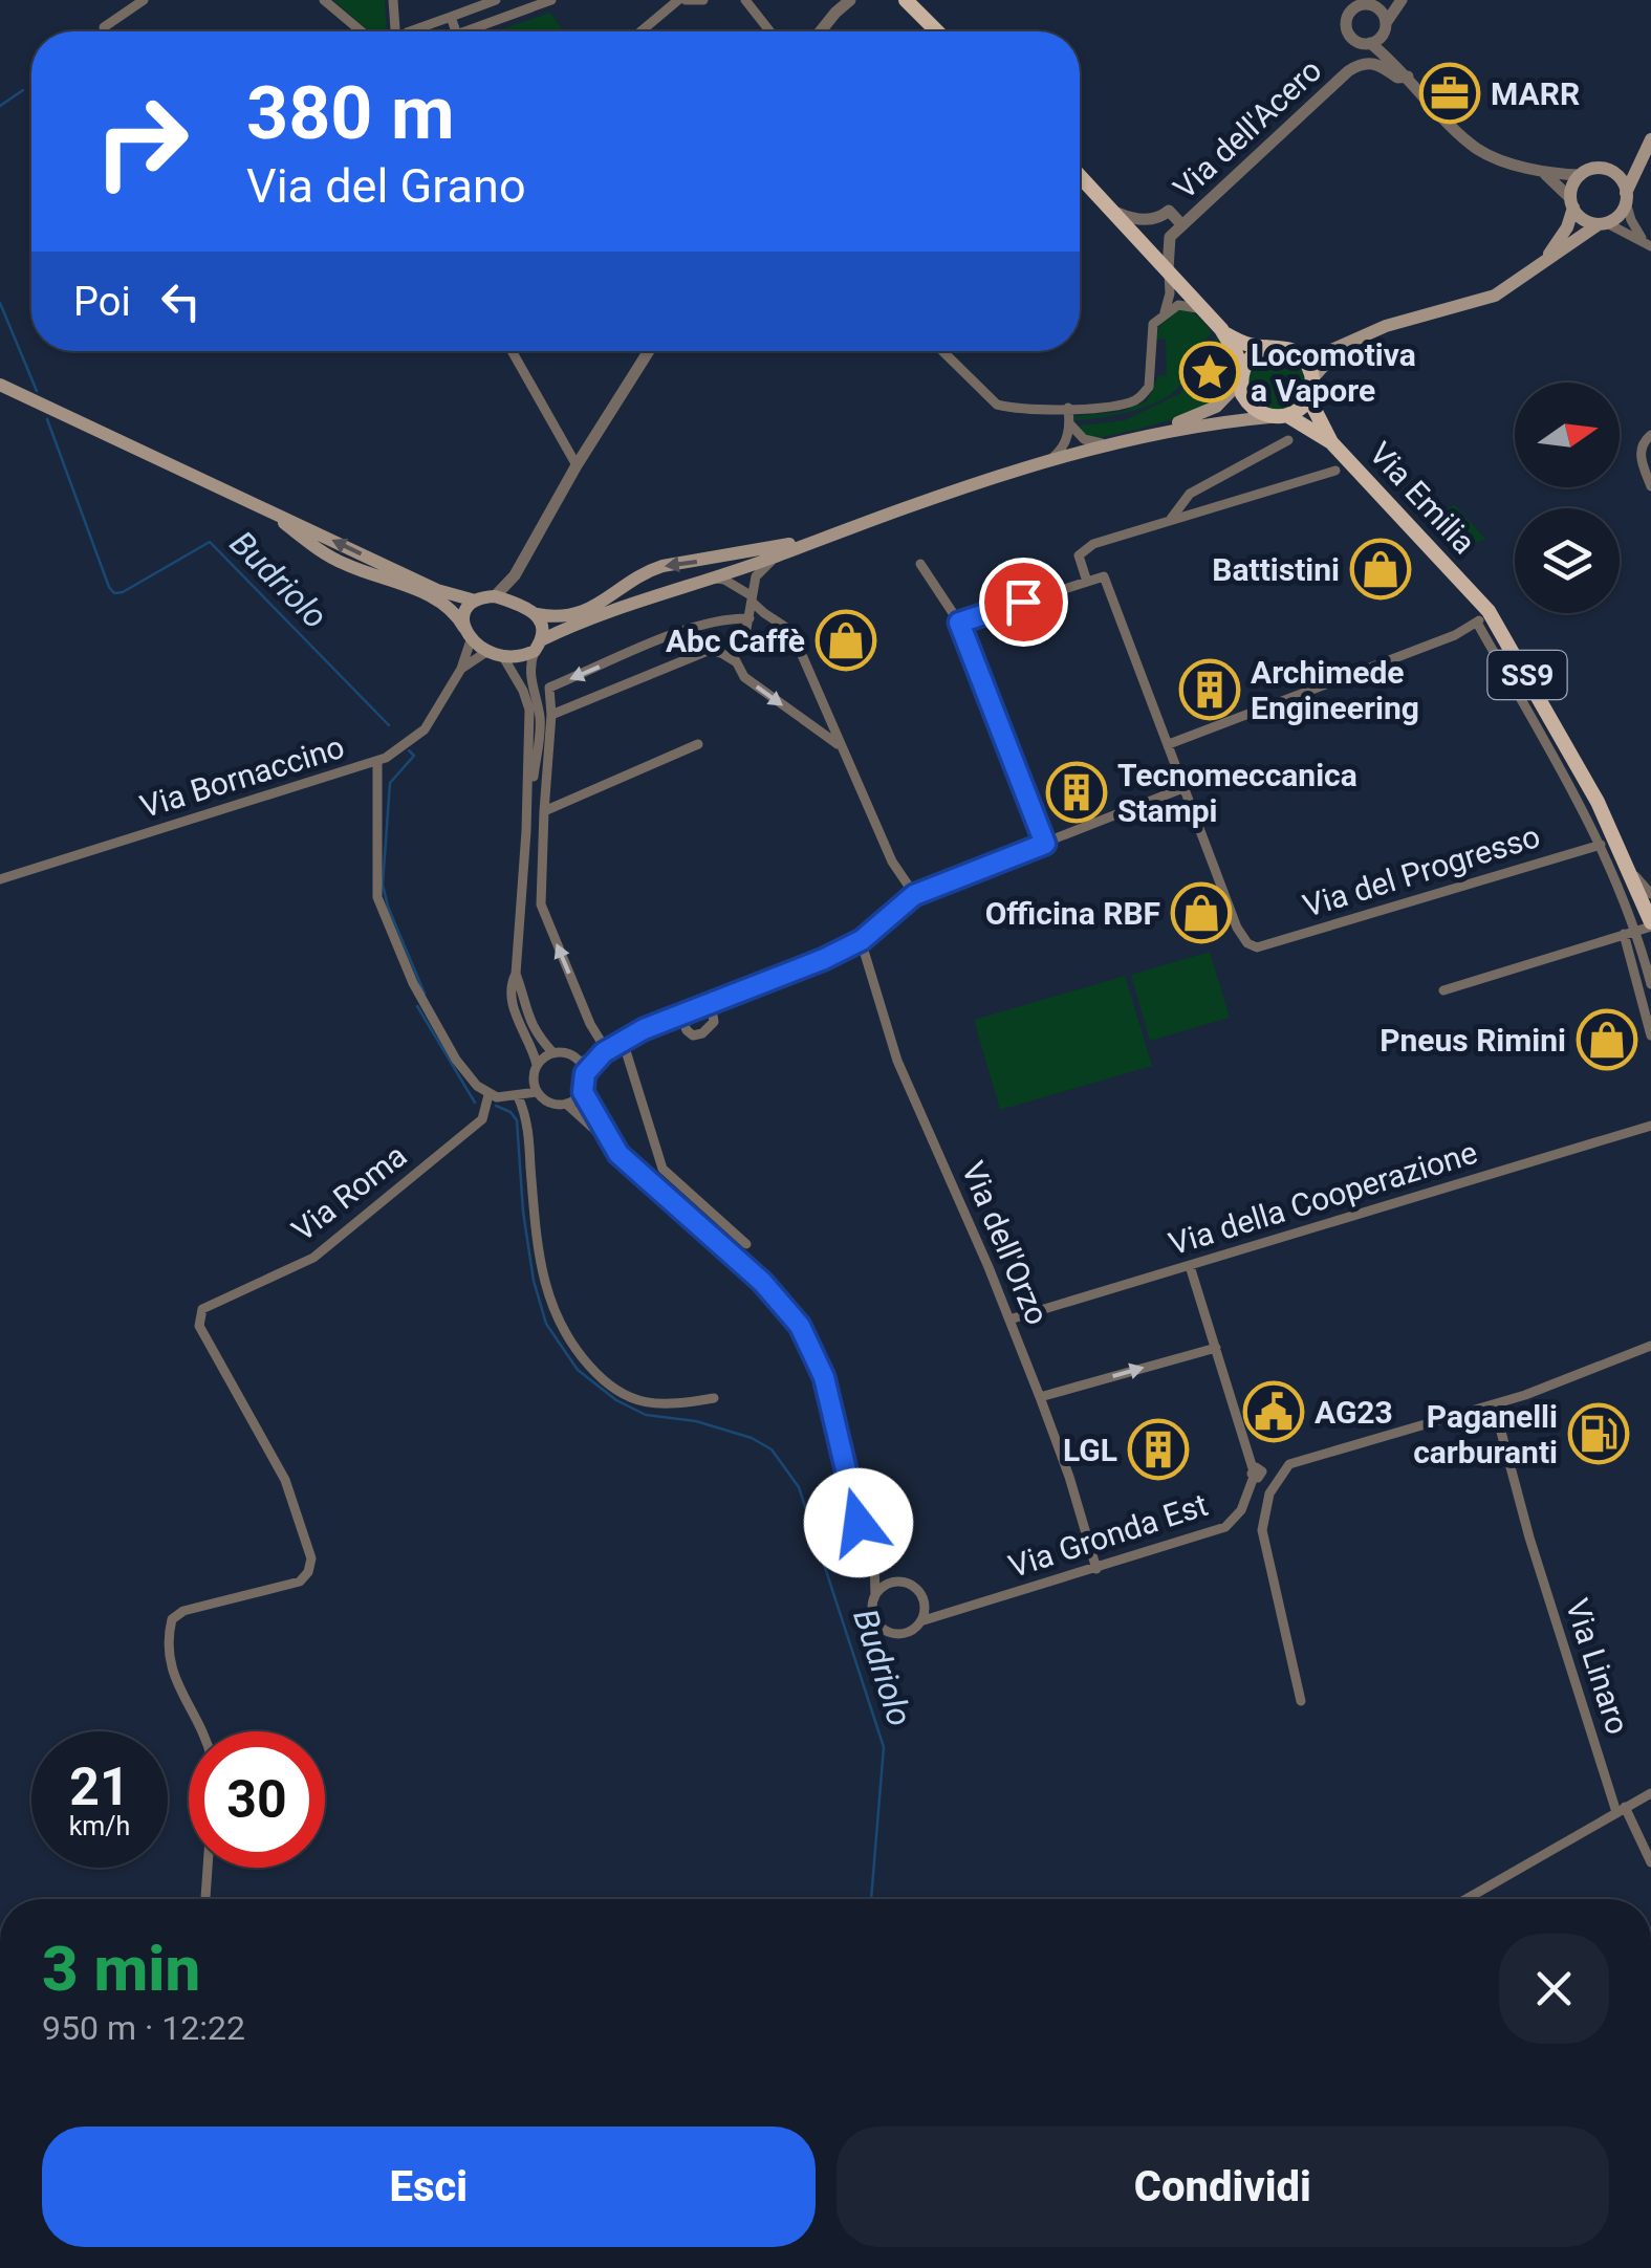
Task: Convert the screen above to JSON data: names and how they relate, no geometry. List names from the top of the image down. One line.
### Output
{"streets":{"main road":["Via Emilia","SS9"],"street":["Via dell'Acero","Via Bornaccino","Via del Progresso","Via Roma","Via della Cooperazione","Via dell'Orzo","Via Gronda Est","Via Linaro"]},"crossings":[["Via della Cooperazione","Via dell'Orzo"],["Via dell'Orzo","Via Gronda Est"]],"water":["Budriolo"],"places":{"office":["MARR"],"place":["Locomotiva a Vapore"],"shop":["Battistini","Abc Caffè","Officina RBF","Pneus Rimini"],"building":["Archimede Engineering","Tecnomeccanica Stampi","LGL"],"public building":["AG23"],"fuel station":["Paganelli carburanti"]},"north":"right","page":{"turn":["380 m","Via del Grano"],"then":"Poi","speed":"21 km/h","limit":"30","heading":["3 min","950 m · 12:22"],"buttons":["Esci","Condividi"]}}
